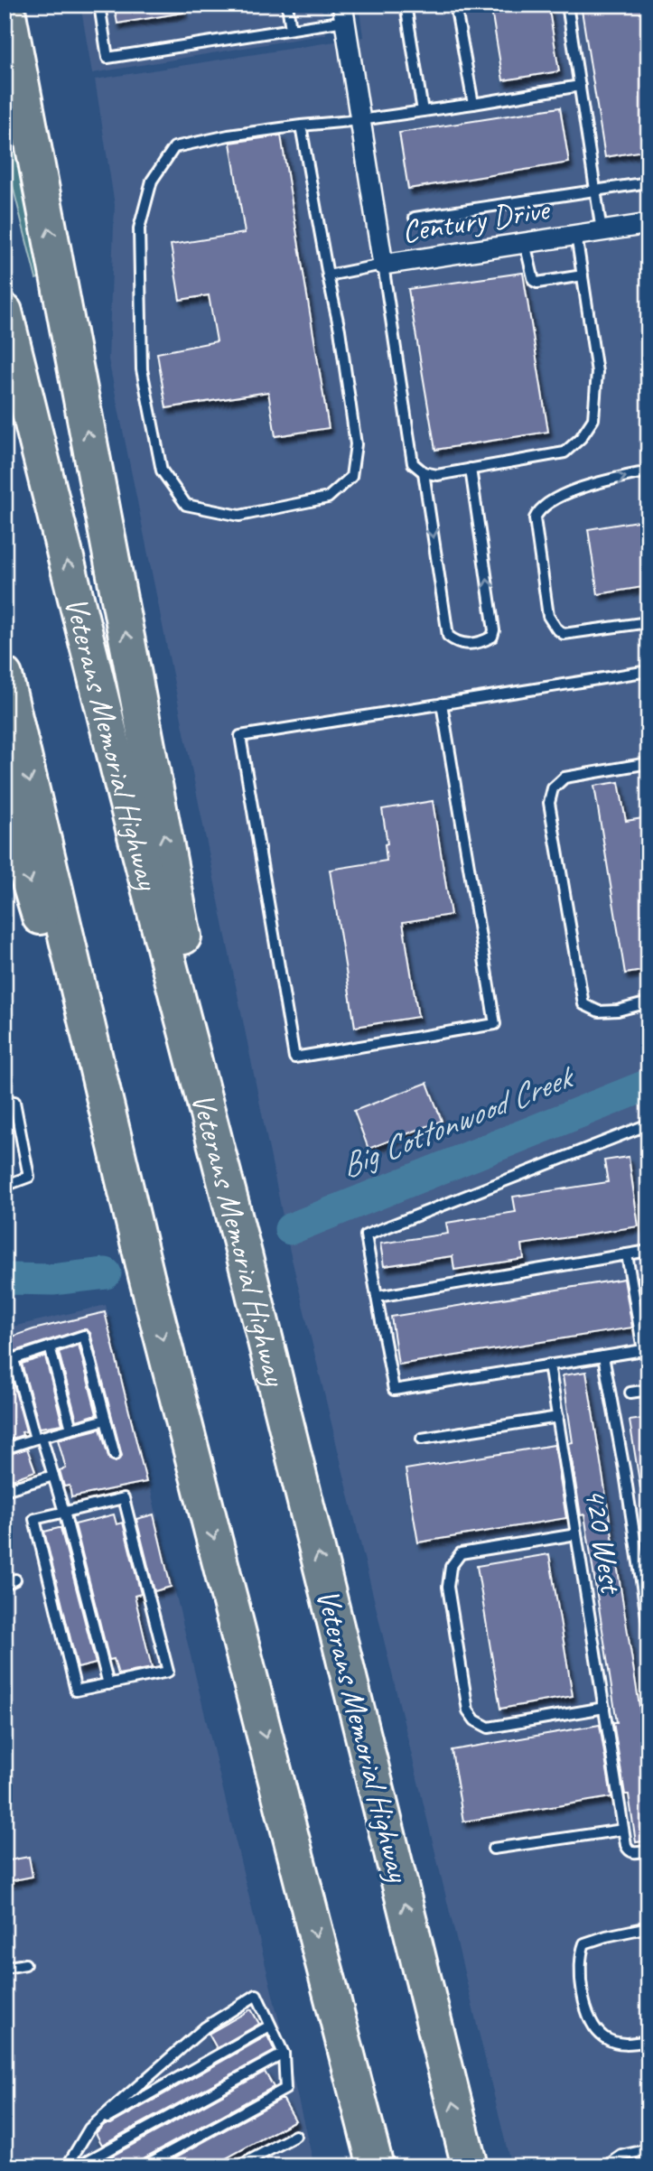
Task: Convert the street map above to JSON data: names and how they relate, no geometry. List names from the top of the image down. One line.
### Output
{"streets":{"highway":["Veterans Memorial Highway"],"street":["Century Drive"],"lane":["420 West"]},"water":["Big Cottonwood Creek"]}
